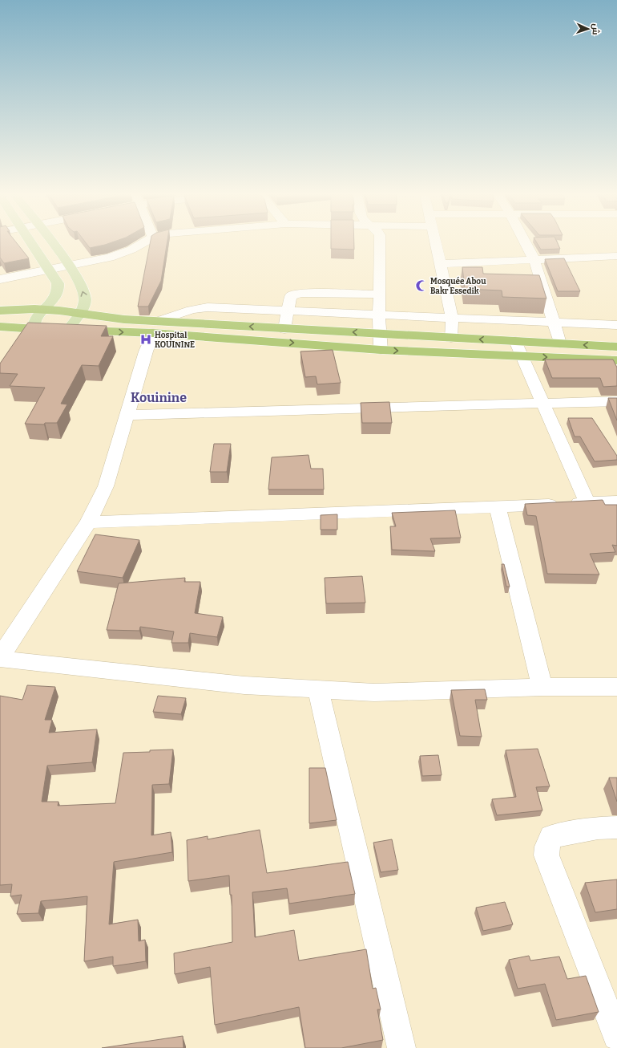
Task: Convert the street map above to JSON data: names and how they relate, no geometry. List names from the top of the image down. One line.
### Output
{"districts":["Kouinine"],"places":{"mosque":["Mosquée Abou Bakr Essedik"],"hospital":["Hospital KOUININE"]},"north":"right"}
